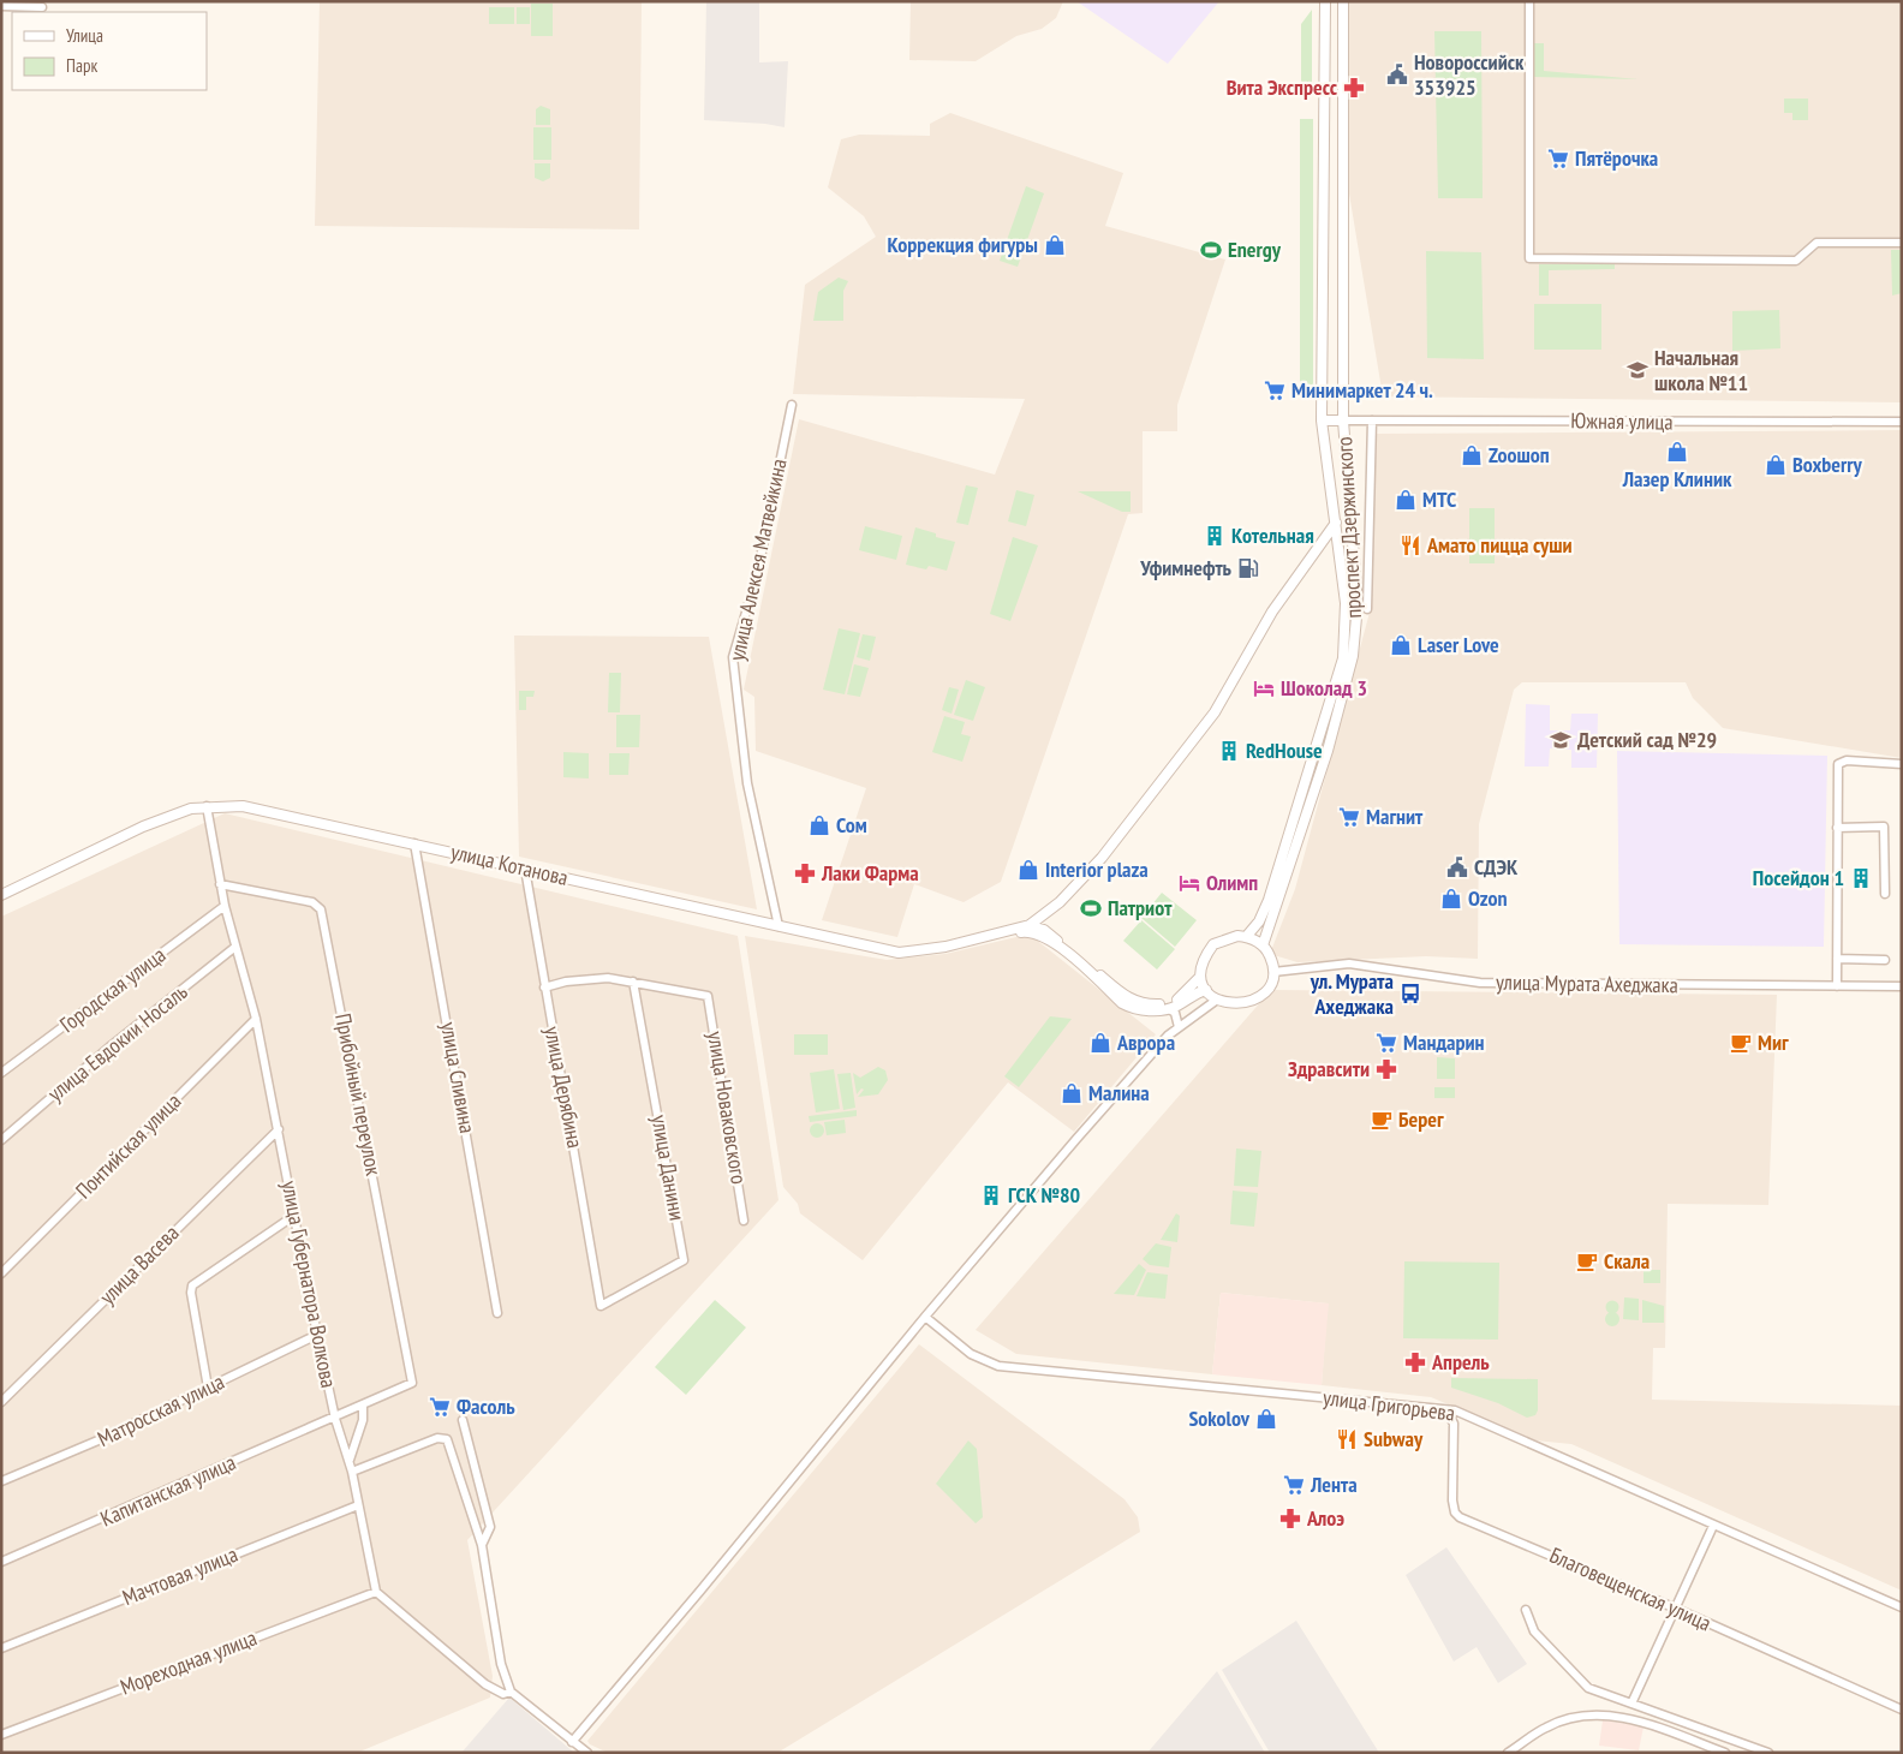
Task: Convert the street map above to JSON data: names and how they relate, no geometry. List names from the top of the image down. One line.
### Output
{"streets":{"street":["Южная улица","проспект Дзержинского","улица Алексея Матвейкина","улица Котанова","улица Мурата Ахеджака","Городская улица","улица Евдокии Носаль","улица Сливина","улица Дерябина","Прибойный переулок","улица Новаковского","Понтийская улица","улица Данини","улица Васева","улица Губернатора Волкова","улица Григорьева","Матросская улица","Капитанская улица","Мачтовая улица","Благовещенская улица","Мореходная улица"]},"crossings":[["Южная улица","проспект Дзержинского"],["проспект Дзержинского","улица Котанова"],["проспект Дзержинского","улица Мурата Ахеджака"],["улица Алексея Матвейкина","улица Котанова"],["улица Котанова","улица Сливина"],["улица Котанова","улица Дерябина"],["улица Котанова","улица Губернатора Волкова"],["Городская улица","улица Губернатора Волкова"],["улица Евдокии Носаль","улица Губернатора Волкова"],["улица Дерябина","улица Данини"],["Прибойный переулок","улица Губернатора Волкова"],["Прибойный переулок","Капитанская улица"],["улица Новаковского","улица Данини"],["Понтийская улица","улица Губернатора Волкова"],["улица Васева","улица Губернатора Волкова"],["улица Губернатора Волкова","Матросская улица"],["улица Губернатора Волкова","Капитанская улица"],["улица Губернатора Волкова","Мачтовая улица"],["улица Губернатора Волкова","Мореходная улица"],["улица Григорьева","Благовещенская улица"]],"places":{"public building":["Новороссийск 353925","СДЭК"],"pharmacy":["Вита Экспресс","Лаки Фарма","Здравсити","Апрель","Алоэ"],"supermarket":["Пятёрочка","Минимаркет 24 ч.","Магнит","Мандарин","Фасоль","Лента"],"shop":["Коррекция фигуры","Лазер Клиник","Zooшоп","Boxberry","МТС","Laser Love","Сом","Interior plaza","Ozon","Аврора","Малина","Sokolov"],"sports":["Energy","Патриот"],"school or university":["Начальная школа №11","Детский сад №29"],"building":["Котельная","RedHouse","Посейдон 1","ГСК №80"],"restaurant":["Амато пицца суши","Subway"],"fuel station":["Уфимнефть"],"hotel":["Шоколад 3","Олимп"],"bus stop":["ул. Мурата Ахеджака"],"cafe":["Миг","Берег","Скала"]},"legend":["Улица","Парк"]}
